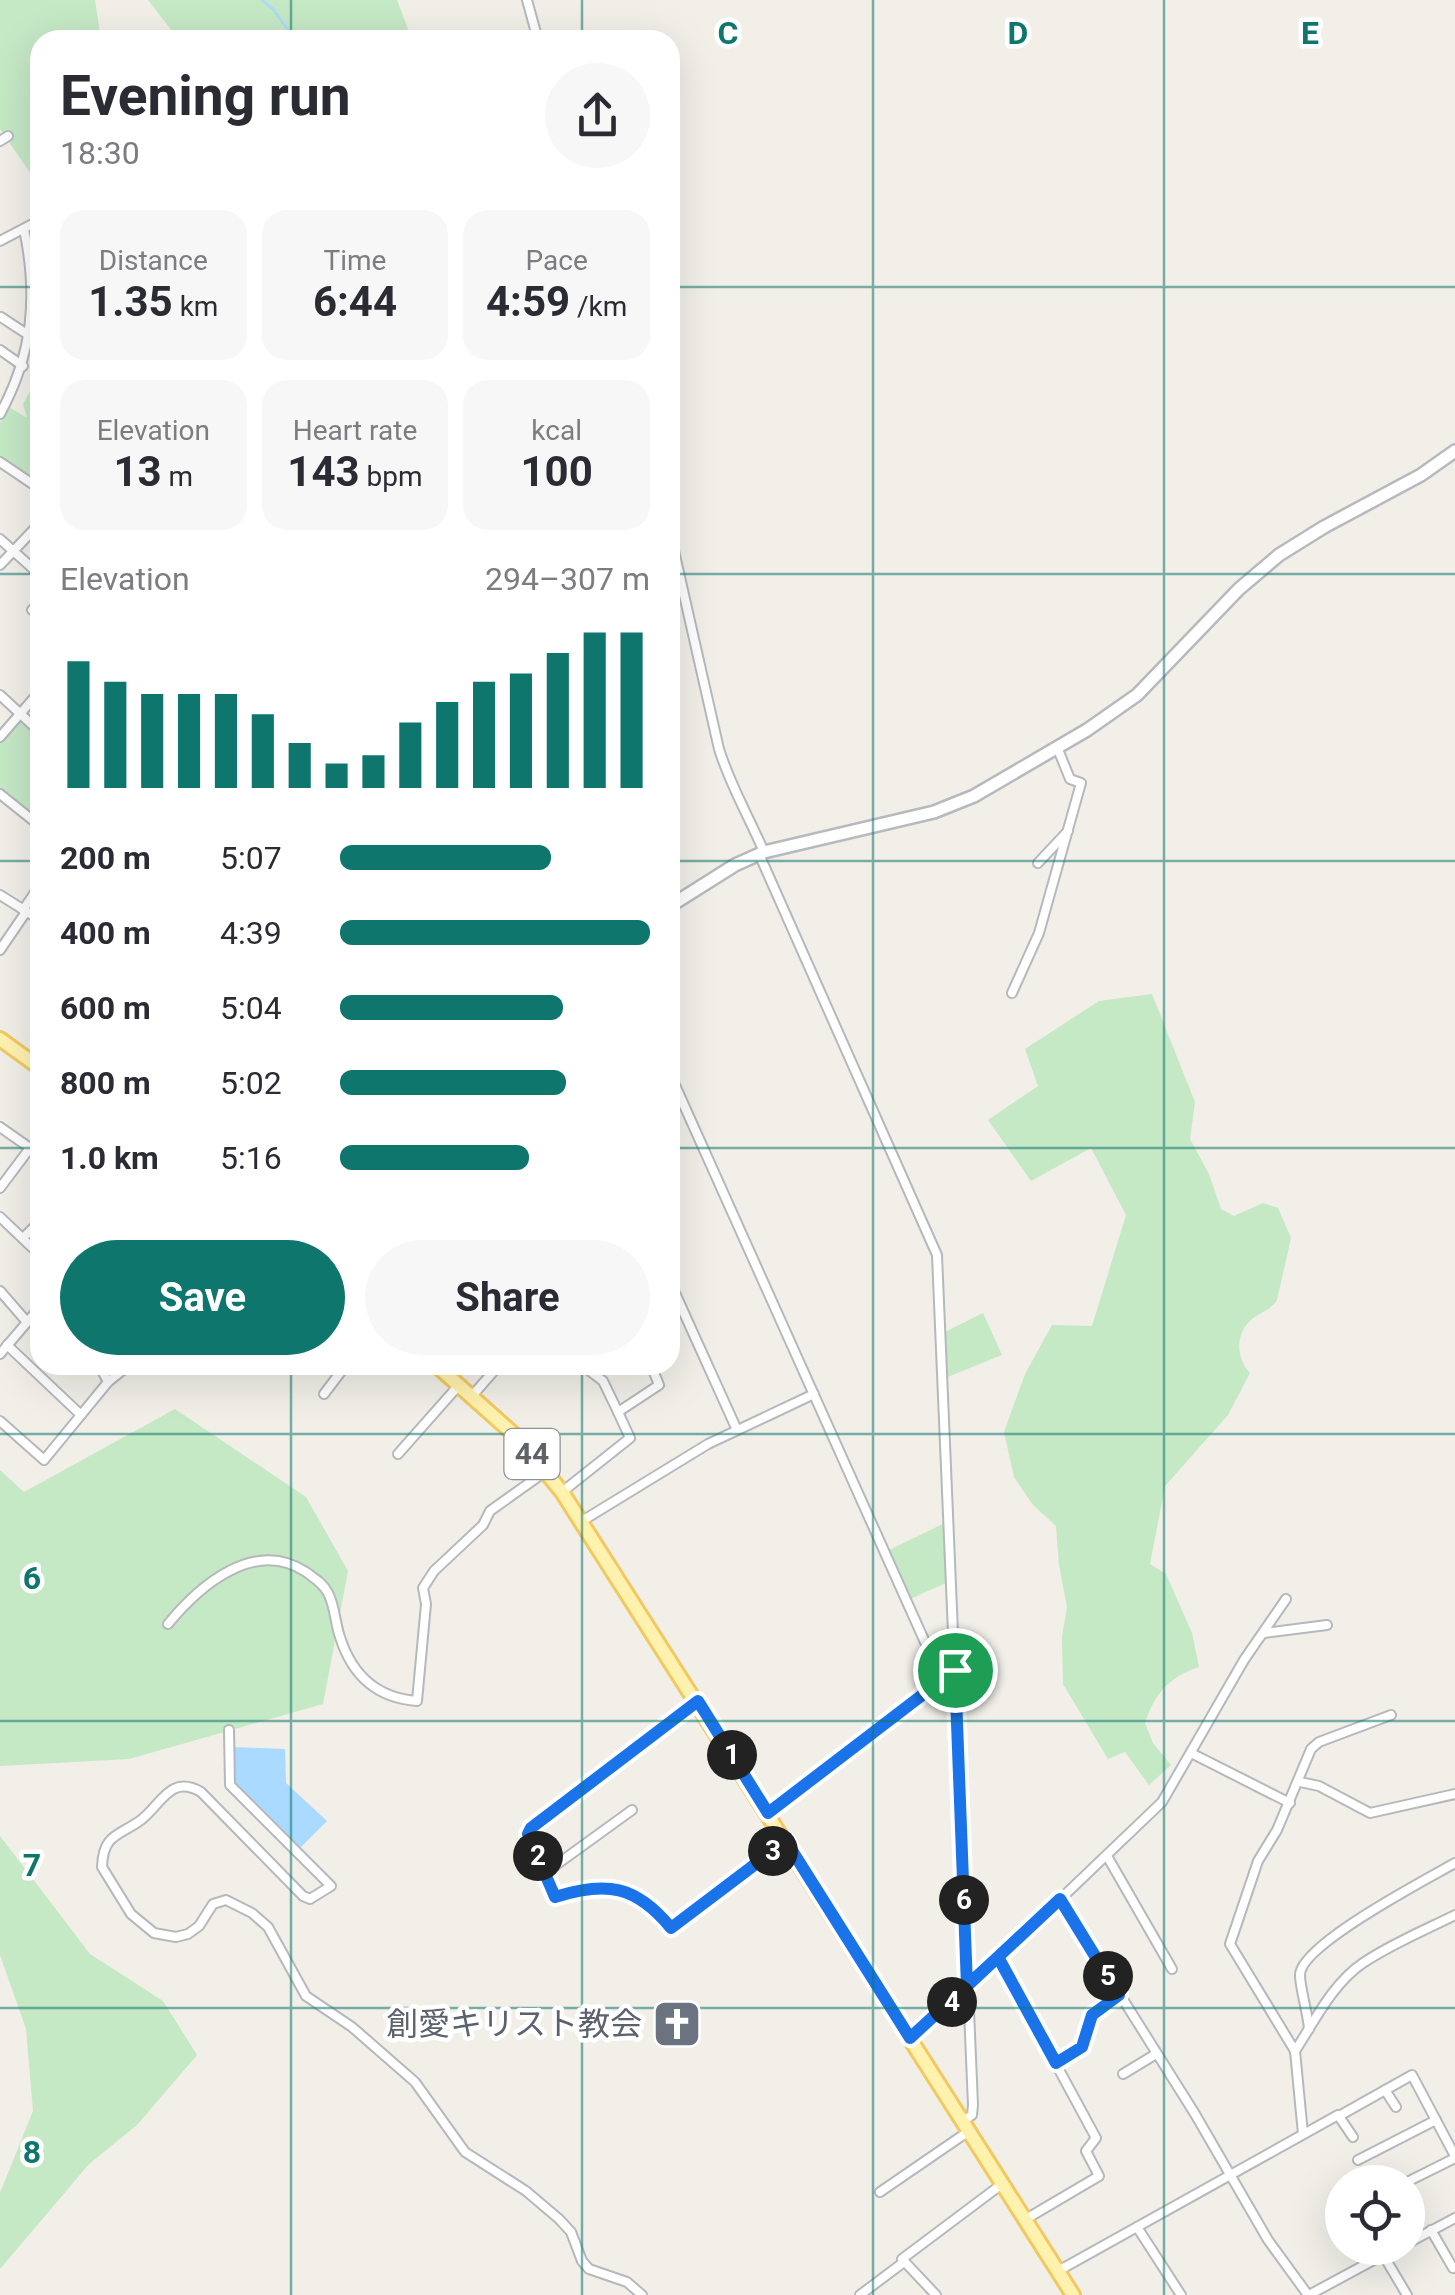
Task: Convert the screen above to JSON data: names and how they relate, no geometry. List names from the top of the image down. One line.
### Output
{"streets":{"main road":["44"]},"places":{"church":["創愛キリスト教会"]},"page":{"heading":["Evening run","18:30"],"stats":[["Distance","1.35 km"],["Time","6:44"],["Pace","4:59 /km"],["Elevation","13 m"],["Heart rate","143 bpm"],["kcal","100"]],"chart":["Elevation","294–307 m"],"list":[{"name":"200 m","note":"5:07"},{"name":"400 m","note":"4:39"},{"name":"600 m","note":"5:04"},{"name":"800 m","note":"5:02"},{"name":"1.0 km","note":"5:16"}],"buttons":["Save","Share"],"pins":["1","3","2","6","5","4"]},"grid":{"columns":["C","D","E"],"rows":["6","7","8"]}}
